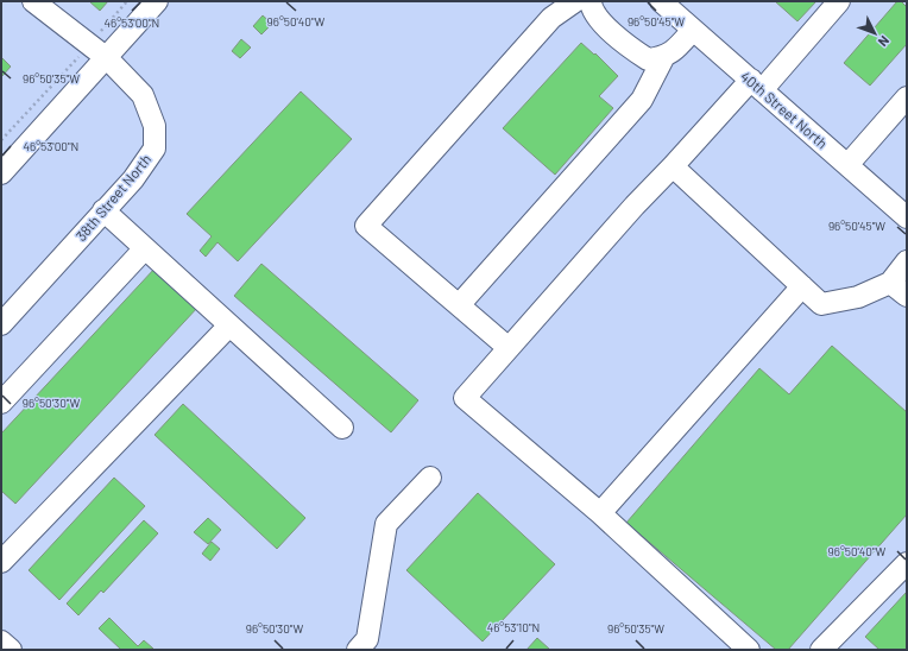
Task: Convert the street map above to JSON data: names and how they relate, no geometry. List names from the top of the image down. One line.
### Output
{"streets":{"street":["40th Street North","38th Street North"]},"north":"bottom right","coordinates":["96°50'40\"W","96°50'45\"W","46°53'00\"N","96°50'35\"W","96°50'30\"W","46°53'10\"N"]}
